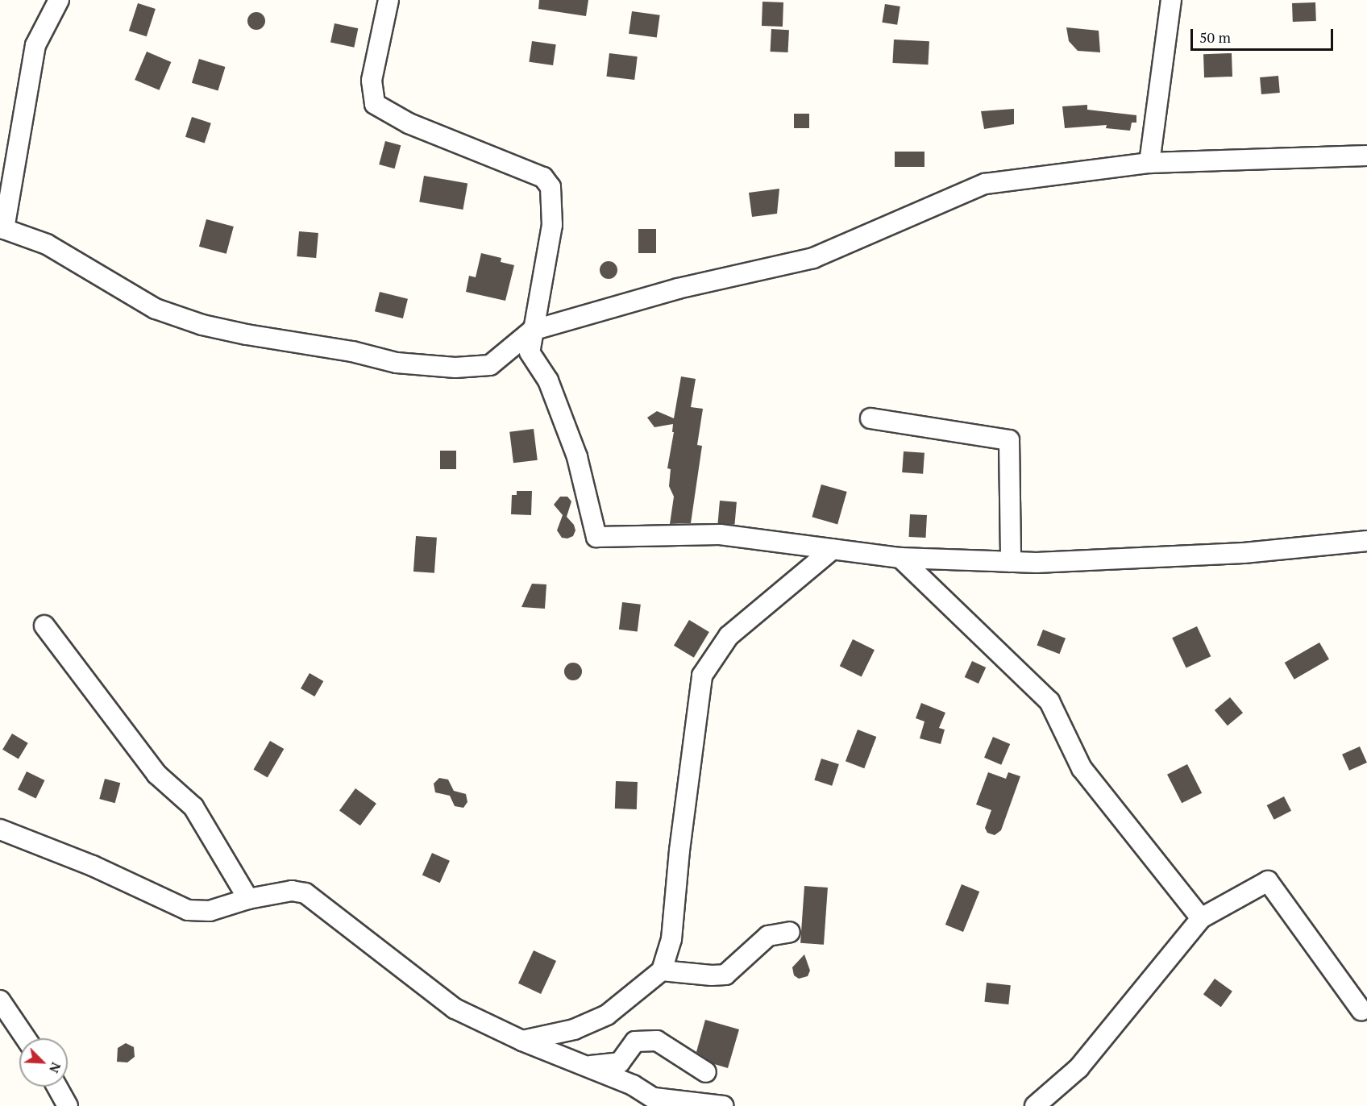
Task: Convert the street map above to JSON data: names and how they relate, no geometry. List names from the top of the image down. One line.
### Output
{"scale_bar":"50 m","north":"bottom right"}
